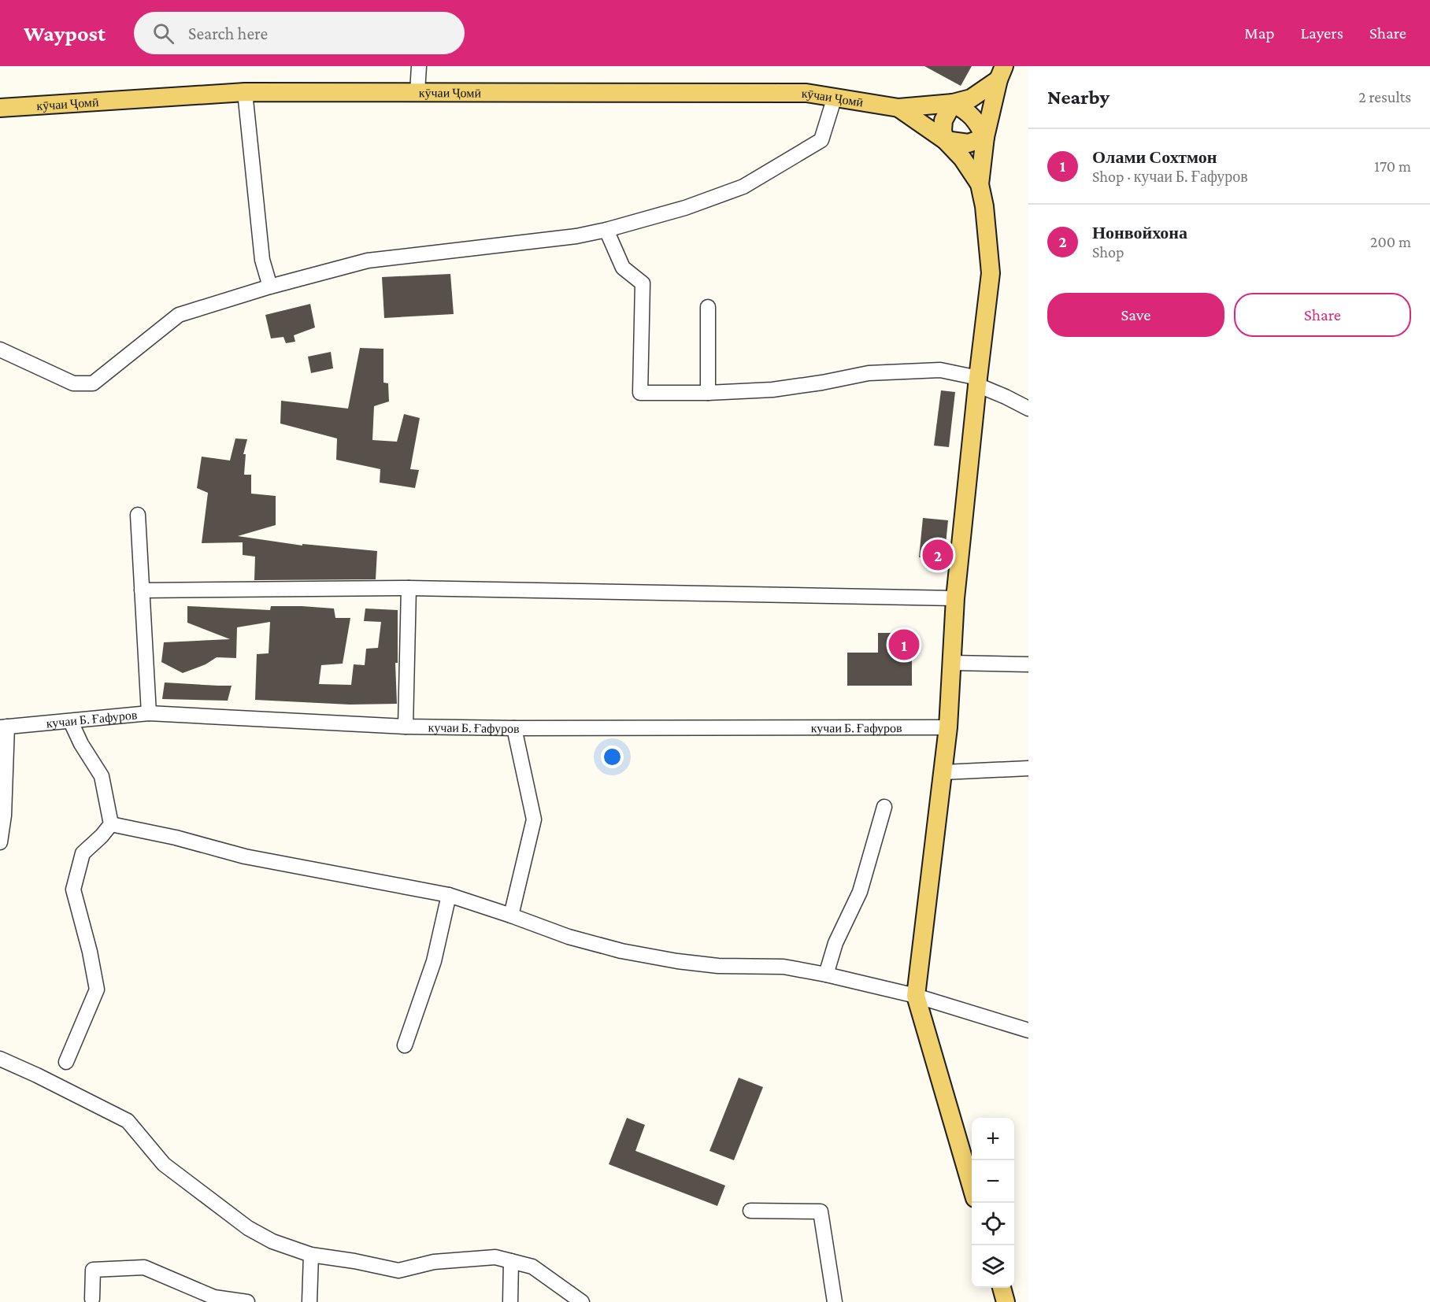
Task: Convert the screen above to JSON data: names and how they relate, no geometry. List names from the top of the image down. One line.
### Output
{"streets":{"main road":["кӯчаи Ҷомӣ"],"street":["кучаи Б. Ғафуров"]},"page":{"header":"Waypost","search":"Search here","nav":["Map","Layers","Share"],"heading":["Nearby","2 results"],"list":[{"mark":"1","name":"Олами Сохтмон","note":"Shop · кучаи Б. Ғафуров","value":"170 m"},{"mark":"2","name":"Нонвойхона","note":"Shop","value":"200 m"}],"buttons":["Save","Share"],"pins":["2","1"],"map_buttons":["+","−"]}}
